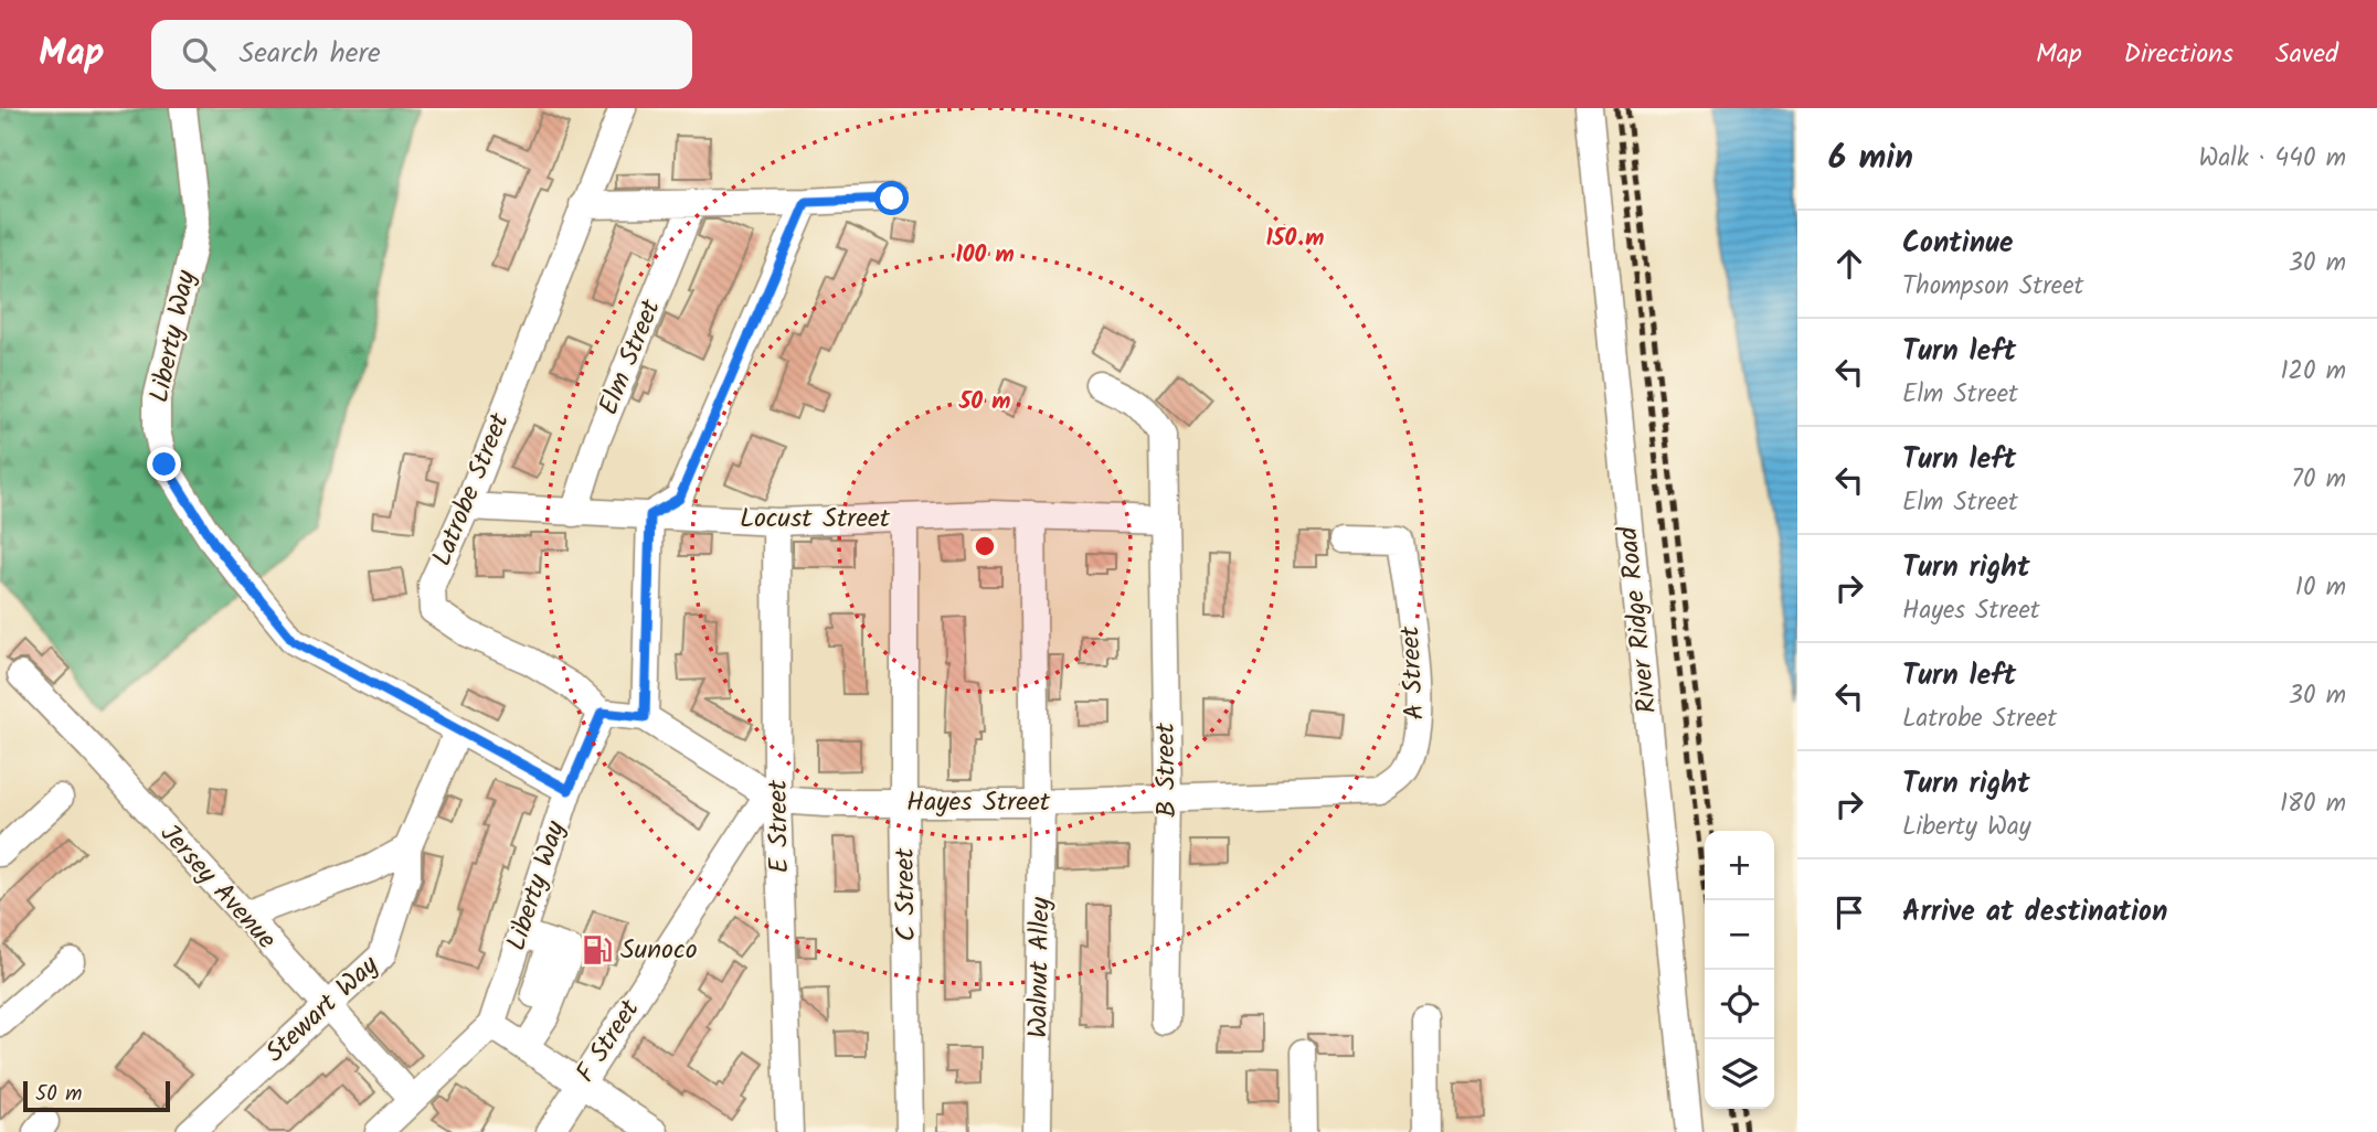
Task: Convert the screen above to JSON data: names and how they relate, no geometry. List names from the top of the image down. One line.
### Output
{"streets":{"street":["Liberty Way","Elm Street","Latrobe Street","Locust Street","River Ridge Road","A Street","B Street","Hayes Street","E Street","Jersey Avenue","C Street","Walnut Alley","Stewart Way","F Street"]},"crossings":[["Liberty Way","Jersey Avenue"],["Liberty Way","Stewart Way"],["Elm Street","Locust Street"],["Latrobe Street","Locust Street"],["Latrobe Street","Hayes Street"],["Locust Street","B Street"],["Locust Street","E Street"],["Locust Street","C Street"],["Locust Street","Walnut Alley"],["A Street","Hayes Street"],["B Street","Hayes Street"],["Hayes Street","E Street"],["Hayes Street","C Street"],["Hayes Street","Walnut Alley"],["Hayes Street","F Street"],["E Street","F Street"],["Jersey Avenue","Stewart Way"]],"places":{"fuel station":["Sunoco"]},"scale_bar":"50 m","page":{"header":"Map","search":"Search here","nav":["Map","Directions","Saved"],"heading":["6 min","Walk · 440 m"],"list":[["Continue","Thompson Street","30 m"],["Turn left","Elm Street","120 m"],["Turn left","Elm Street","70 m"],["Turn right","Hayes Street","10 m"],["Turn left","Latrobe Street","30 m"],["Turn right","Liberty Way","180 m"],"Arrive at destination"],"map_buttons":["+","−"],"scale":"50 m"},"rings":["150 m","100 m","50 m"]}
